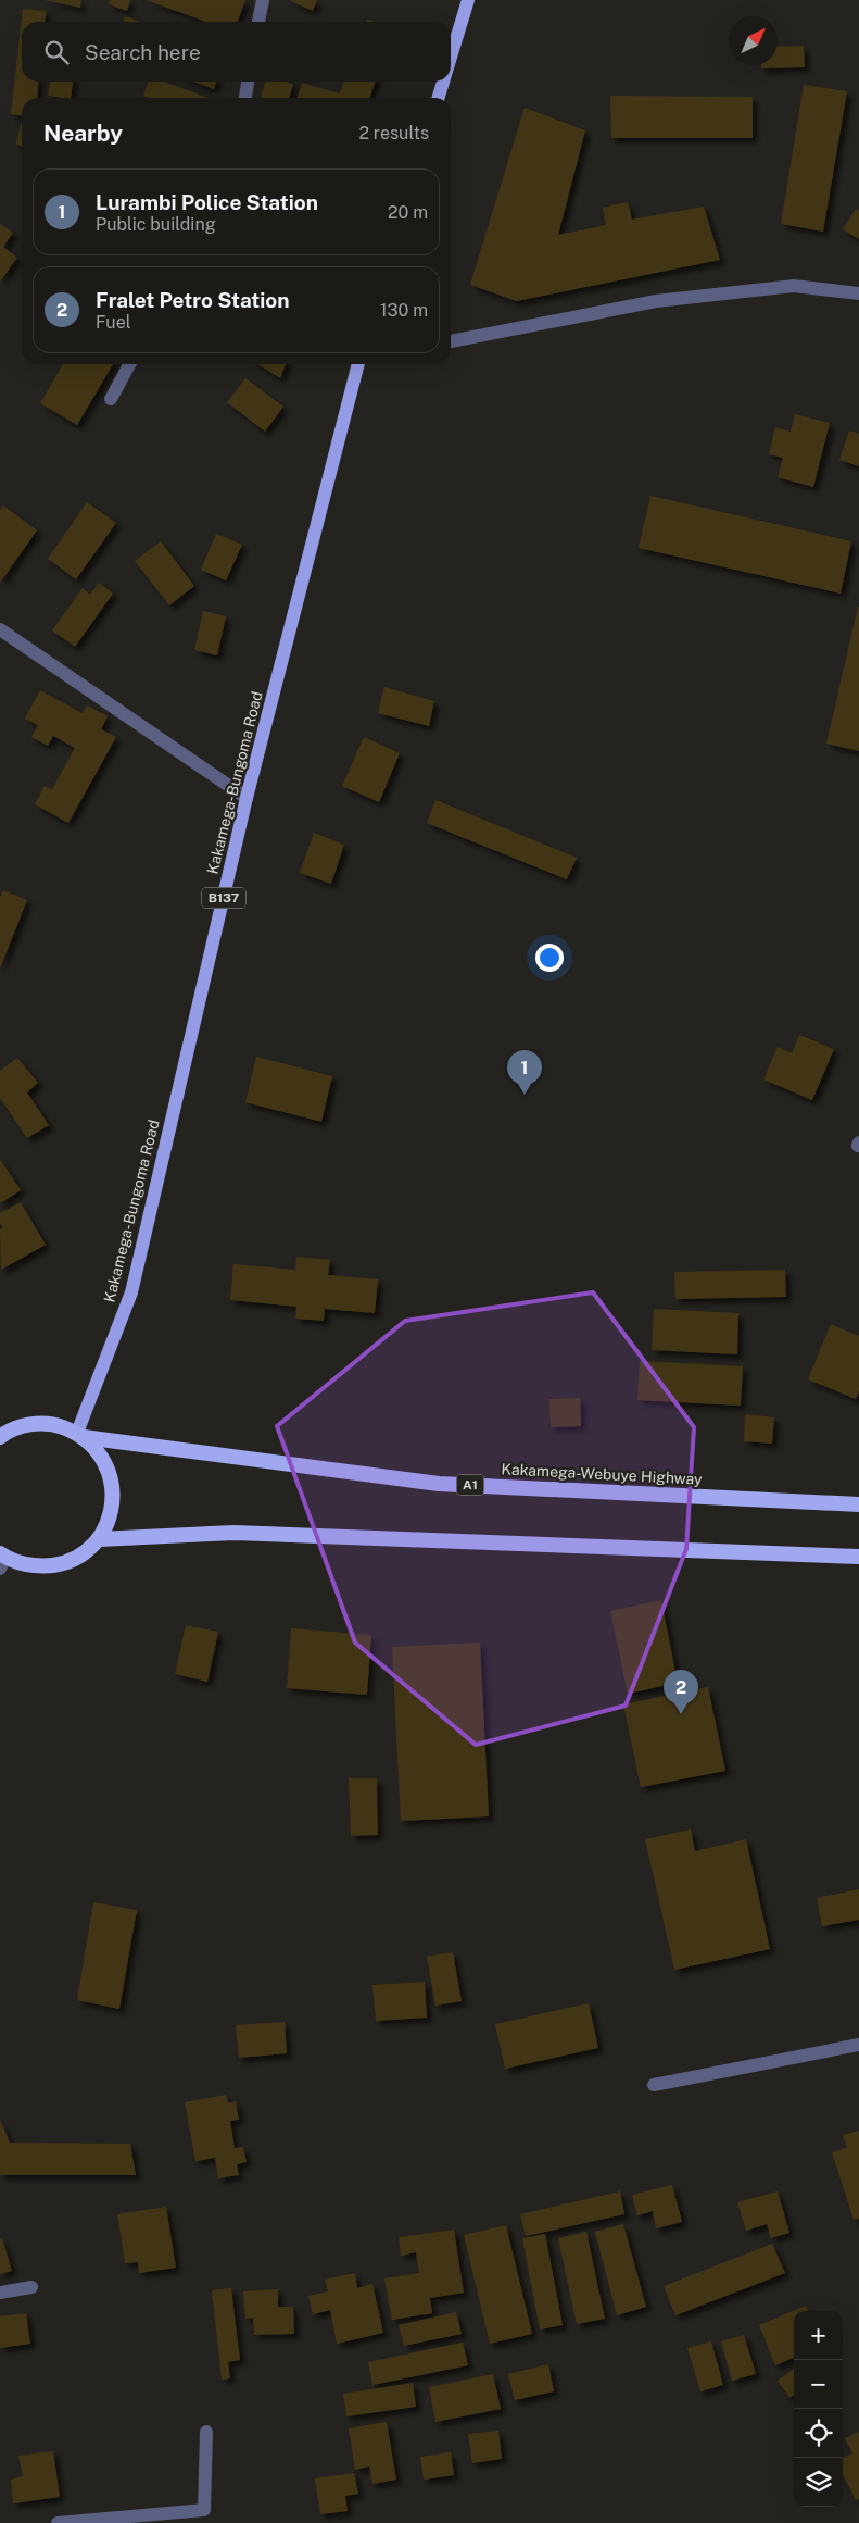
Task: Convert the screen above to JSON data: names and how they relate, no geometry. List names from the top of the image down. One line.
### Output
{"streets":{"highway":["Kakamega-Webuye Highway","A1"],"main road":["Kakamega-Bungoma Road","B137"]},"crossings":[["Kakamega-Bungoma Road","Kakamega-Webuye Highway"],["Kakamega-Bungoma Road","A1"],["Kakamega-Webuye Highway","A1"]],"north":"top right","page":{"search":"Search here","heading":["Nearby","2 results"],"list":[{"mark":"1","name":"Lurambi Police Station","note":"Public building","value":"20 m"},{"mark":"2","name":"Fralet Petro Station","note":"Fuel","value":"130 m"}],"pins":["1","2"],"map_buttons":["+","−"]}}
